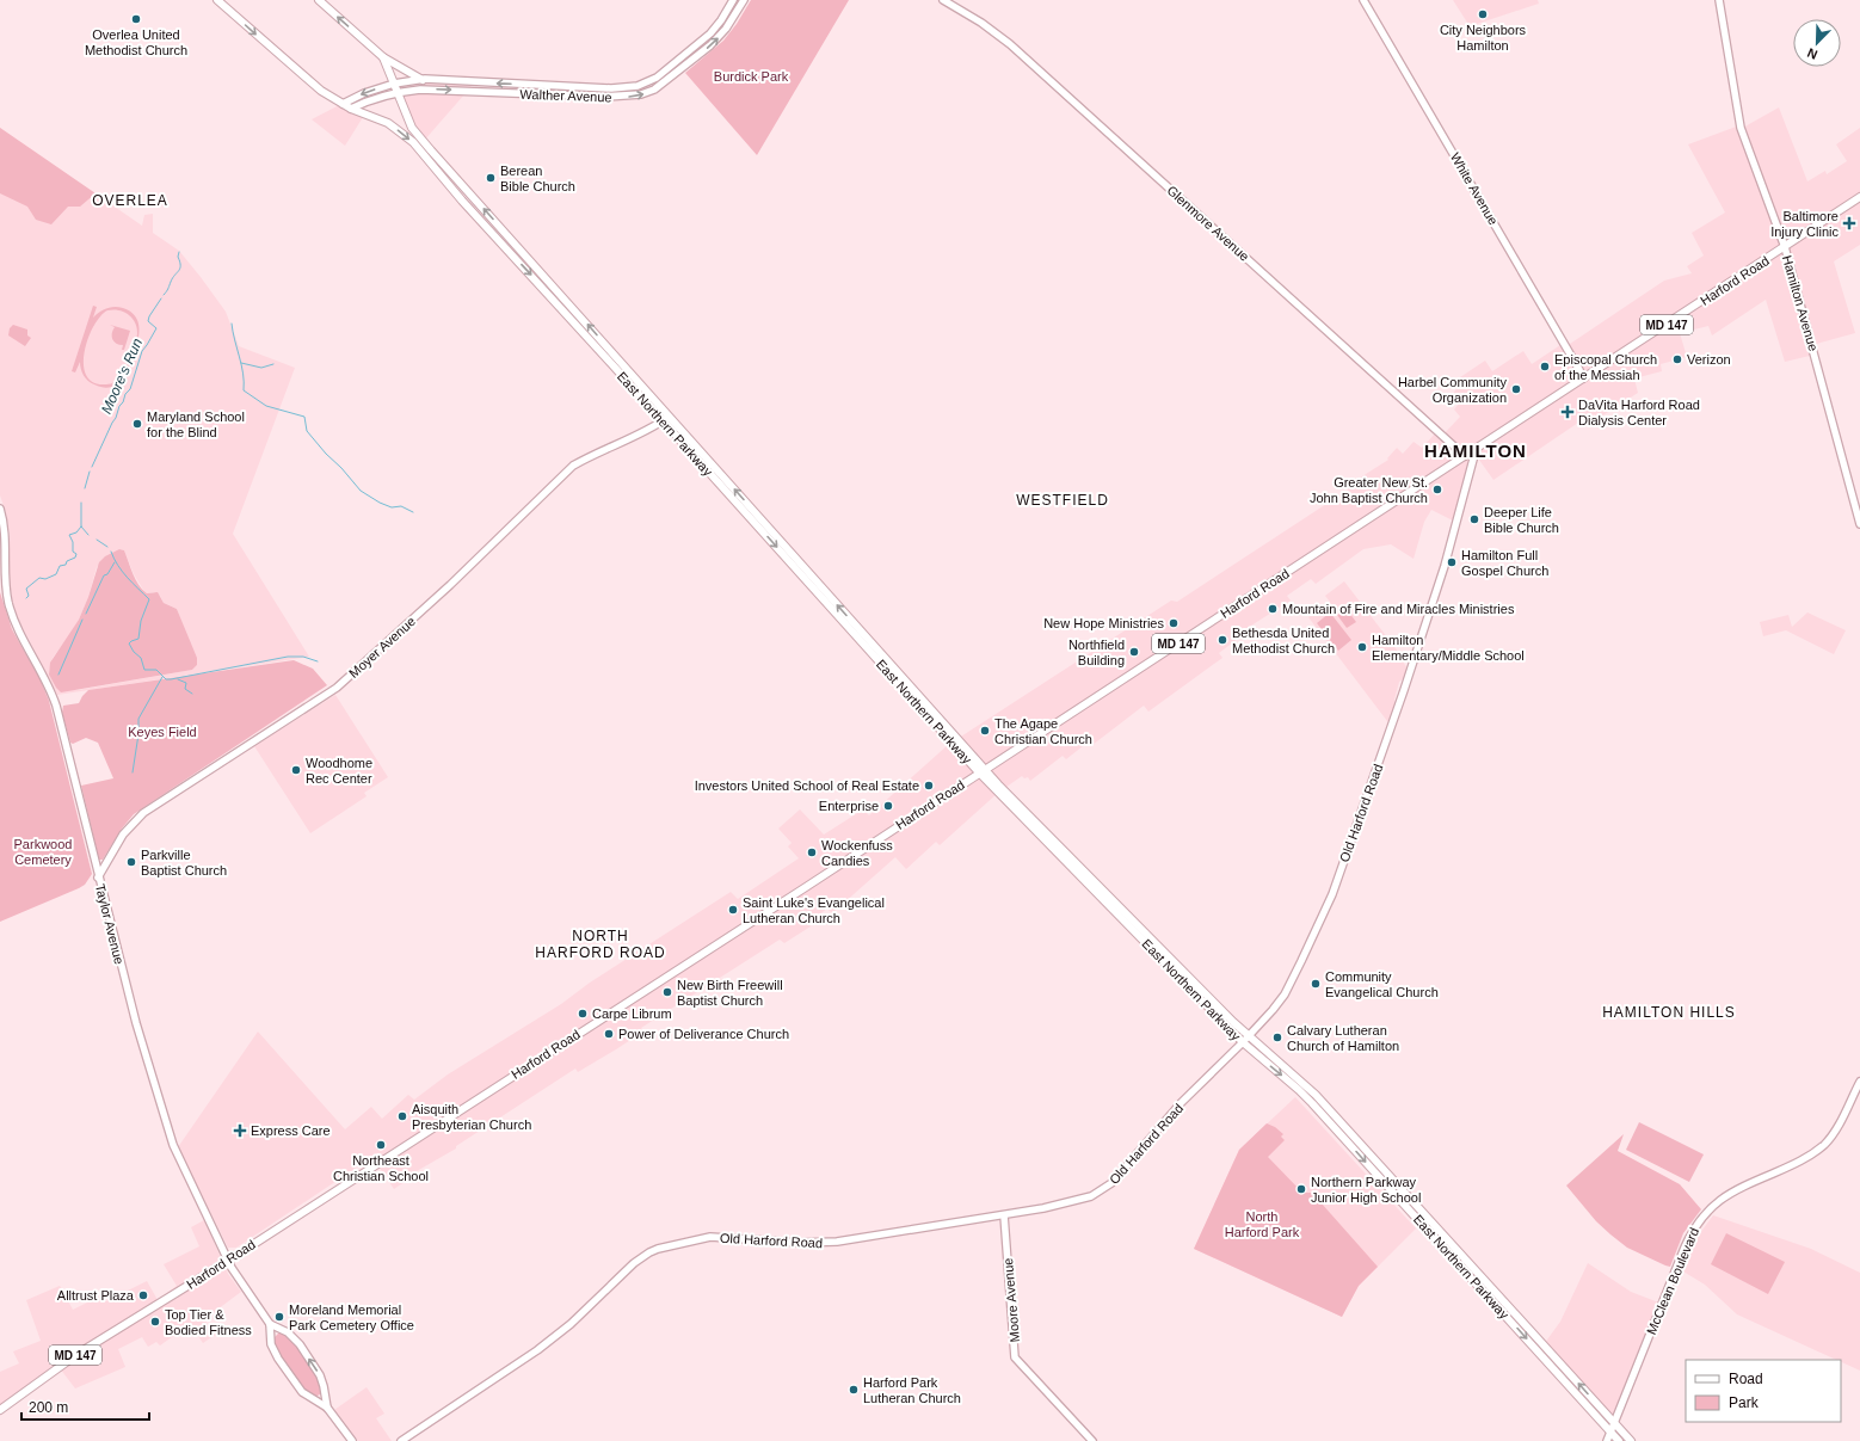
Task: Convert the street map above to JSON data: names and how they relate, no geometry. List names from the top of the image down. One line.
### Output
{"streets":{"main road":["Harford Road","MD 147","East Northern Parkway"],"street":["Walther Avenue","White Avenue","Glenmore Avenue","Hamilton Avenue","Moyer Avenue","Old Harford Road","Taylor Avenue","McClean Boulevard","Moore Avenue"]},"crossings":[["Walther Avenue","East Northern Parkway"],["White Avenue","Harford Road"],["Glenmore Avenue","Harford Road"],["Harford Road","Hamilton Avenue"],["Harford Road","East Northern Parkway"],["Harford Road","Old Harford Road"],["Harford Road","Taylor Avenue"],["East Northern Parkway","Moyer Avenue"],["East Northern Parkway","Old Harford Road"],["East Northern Parkway","McClean Boulevard"],["Moyer Avenue","Taylor Avenue"],["Old Harford Road","Moore Avenue"]],"districts":["OVERLEA","HAMILTON","WESTFIELD","NORTH HARFORD ROAD","HAMILTON HILLS"],"water":["Moore's Run"],"parks":["Burdick Park","Keyes Field","Parkwood Cemetery","North Harford Park"],"places":{"other":["City Neighbors Hamilton","Overlea United Methodist Church","Berean Bible Church","Verizon","Episcopal Church of the Messiah","Harbel Community Organization","Maryland School for the Blind","Greater New St. John Baptist Church","Deeper Life Bible Church","Hamilton Full Gospel Church","Mountain of Fire and Miracles Ministries","New Hope Ministries","Bethesda United Methodist Church","Hamilton Elementary/Middle School","Northfield Building","The Agape Christian Church","Woodhome Rec Center","Investors United School of Real Estate","Enterprise","Wockenfuss Candies","Parkville Baptist Church","Saint Luke's Evangelical Lutheran Church","Community Evangelical Church","New Birth Freewill Baptist Church","Carpe Librum","Power of Deliverance Church","Calvary Lutheran Church of Hamilton","Aisquith Presbyterian Church","Northeast Christian School","Northern Parkway Junior High School","Alltrust Plaza","Moreland Memorial Park Cemetery Office","Top Tier & Bodied Fitness","Harford Park Lutheran Church"],"health":["Baltimore Injury Clinic","DaVita Harford Road Dialysis Center","Express Care"]},"legend":["Road","Park"],"scale_bar":"200 m","north":"bottom left"}
